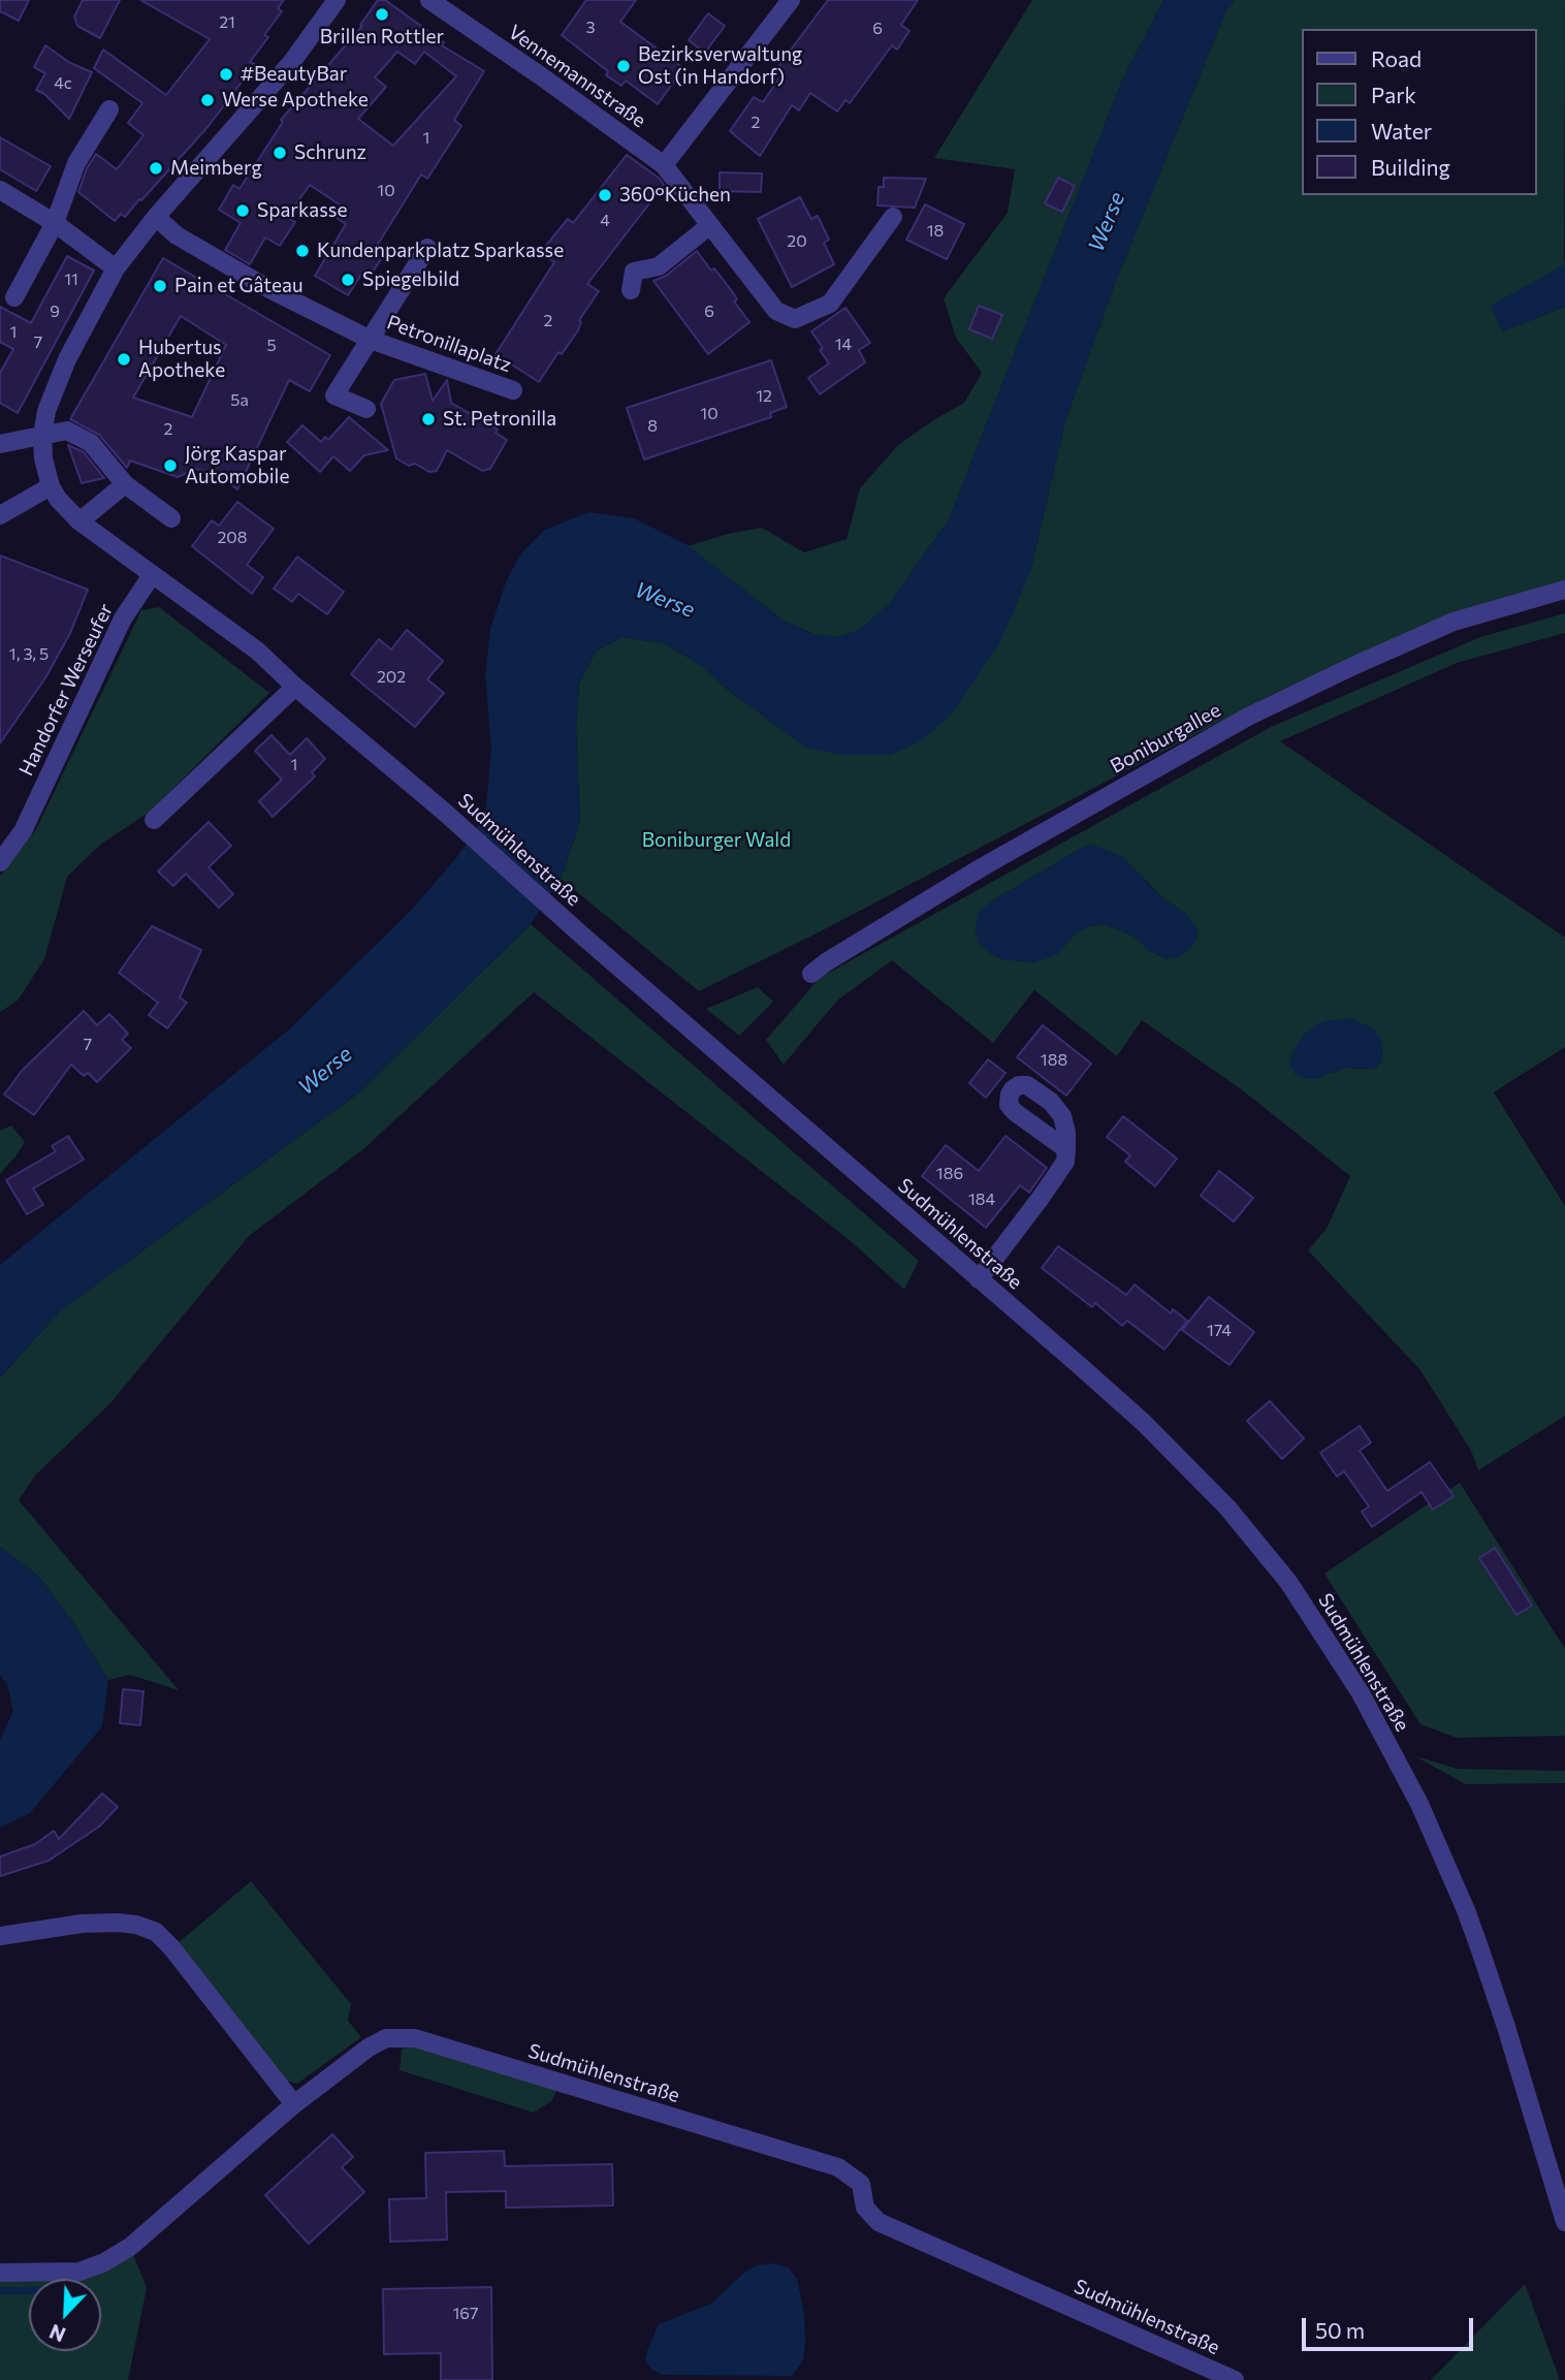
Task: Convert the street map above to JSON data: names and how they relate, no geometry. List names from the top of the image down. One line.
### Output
{"streets":{"street":["Vennemannstraße","Petronillaplatz","Handorfer Werseufer","Boniburgallee","Sudmühlenstraße"]},"crossings":[["Handorfer Werseufer","Sudmühlenstraße"]],"water":["Werse"],"parks":["Boniburger Wald"],"places":["Brillen Rottler","Bezirksverwaltung Ost (in Handorf)","#BeautyBar","Werse Apotheke","Schrunz","Meimberg","360°Küchen","Sparkasse","Kundenparkplatz Sparkasse","Spiegelbild","Pain et Gâteau","Hubertus Apotheke","St. Petronilla","Jörg Kaspar Automobile"],"house_numbers":["21","3","6","4c","2","1","10","4","18","20","11","9","6","2","1","7","14","5","12","5a","10","8","2","208","1, 3, 5","202","1","7","188","186","184","174","167"],"legend":["Road","Park","Water","Building"],"scale_bar":"50 m","north":"bottom left"}
